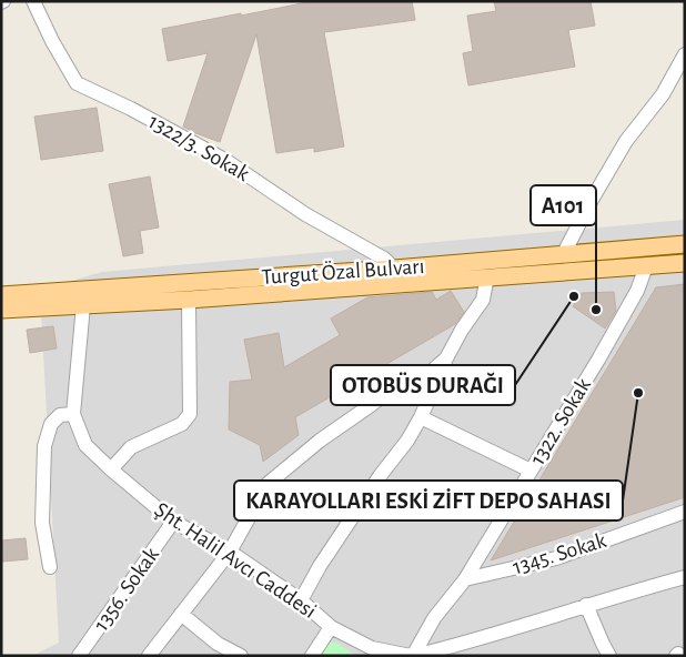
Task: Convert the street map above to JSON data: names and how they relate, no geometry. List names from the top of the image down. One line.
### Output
{"streets":{"main road":["Turgut Özal Bulvarı"],"street":["1322/3. Sokak","1322. Sokak","1345. Sokak","Şht. Halil Avcı Caddesi","1356. Sokak"]},"crossings":[["1322/3. Sokak","Turgut Özal Bulvarı"],["1322. Sokak","1345. Sokak"],["1322. Sokak","Şht. Halil Avcı Caddesi"],["Şht. Halil Avcı Caddesi","1356. Sokak"]],"places":["OTOBÜS DURAĞI","A101","KARAYOLLARI ESKİ ZİFT DEPO SAHASI"]}
